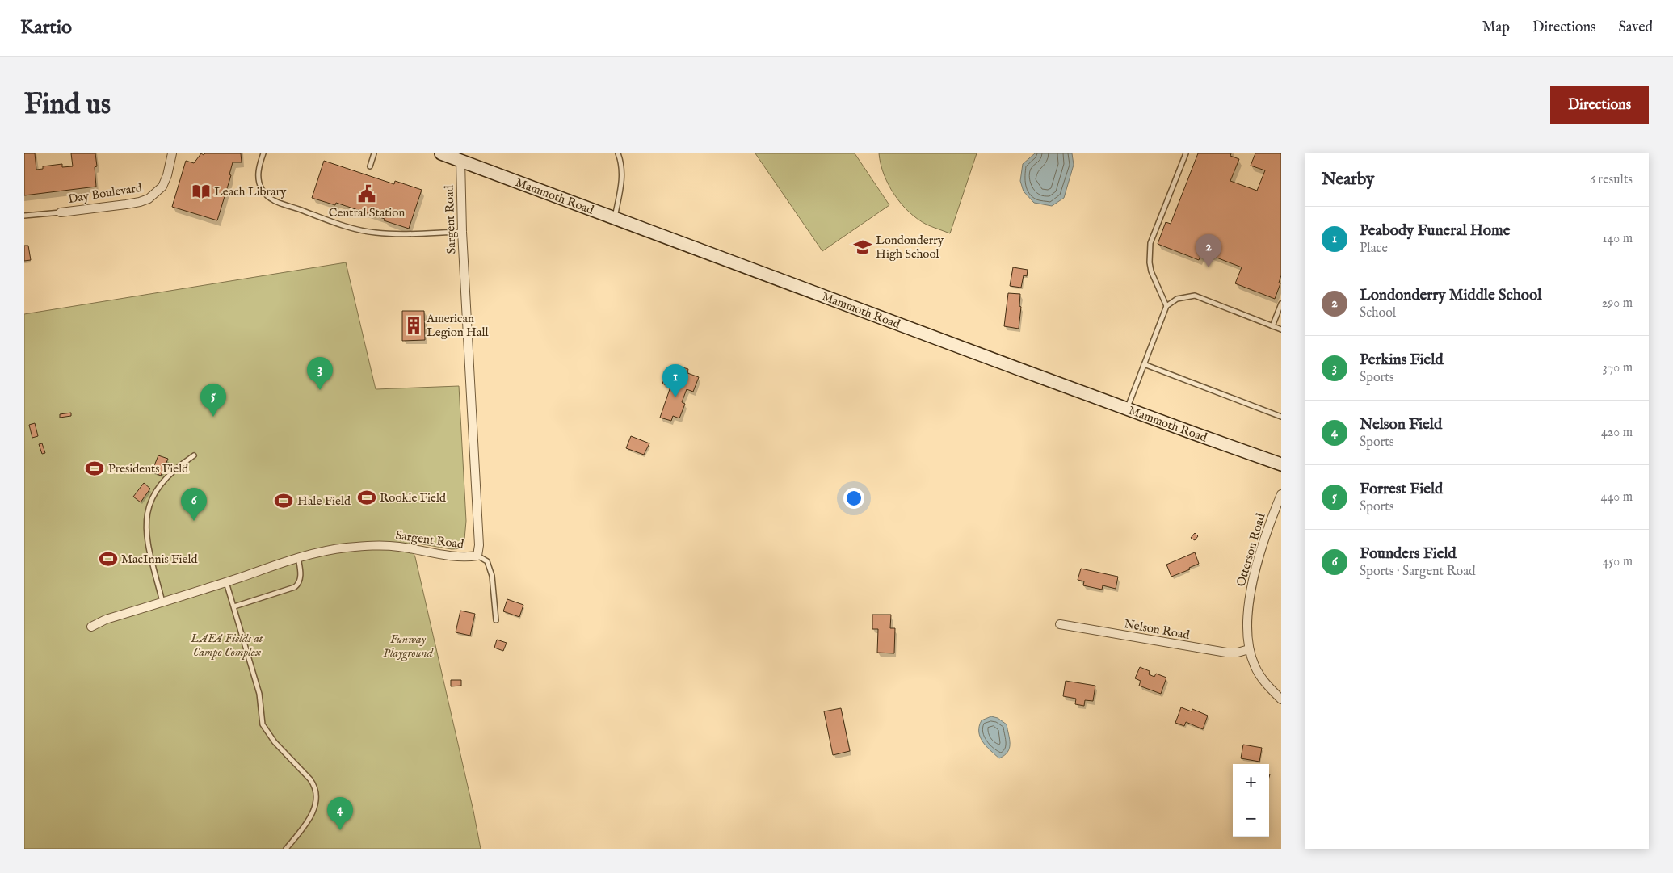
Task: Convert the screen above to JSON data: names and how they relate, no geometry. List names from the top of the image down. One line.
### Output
{"streets":{"main road":["Mammoth Road"],"street":["Day Boulevard","Sargent Road","Otterson Road","Nelson Road"]},"crossings":[["Mammoth Road","Sargent Road"],["Otterson Road","Nelson Road"]],"parks":["LAFA Fields at Campo Complex","Funway Playground"],"places":{"library":["Leach Library"],"public building":["Central Station"],"school or university":["Londonderry High School"],"building":["American Legion Hall"],"sports":["Presidents Field","Rookie Field","Hale Field","MacInnis Field"]},"page":{"header":"Kartio","nav":["Map","Directions","Saved"],"buttons":"Directions","title":"Find us","heading":["Nearby","6 results"],"list":[{"mark":"1","name":"Peabody Funeral Home","note":"Place","value":"140 m"},{"mark":"2","name":"Londonderry Middle School","note":"School","value":"290 m"},{"mark":"3","name":"Perkins Field","note":"Sports","value":"370 m"},{"mark":"4","name":"Nelson Field","note":"Sports","value":"420 m"},{"mark":"5","name":"Forrest Field","note":"Sports","value":"440 m"},{"mark":"6","name":"Founders Field","note":"Sports · Sargent Road","value":"450 m"}],"pins":["2","3","1","5","6","4"],"map_buttons":["+","−"]}}
